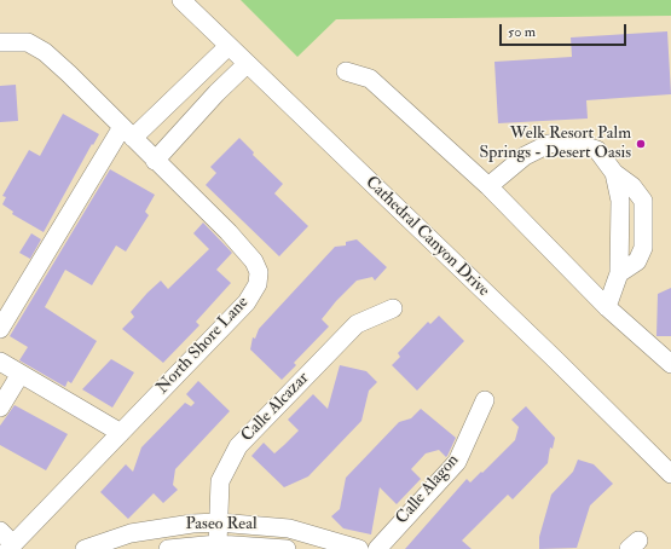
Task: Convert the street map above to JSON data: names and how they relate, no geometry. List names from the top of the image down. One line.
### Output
{"streets":{"street":["Cathedral Canyon Drive","North Shore Lane","Calle Alcazar","Calle Alagon","Paseo Real"]},"crossings":[["Calle Alcazar","Paseo Real"]],"places":["Welk Resort Palm Springs - Desert Oasis"],"scale_bar":"50 m"}
